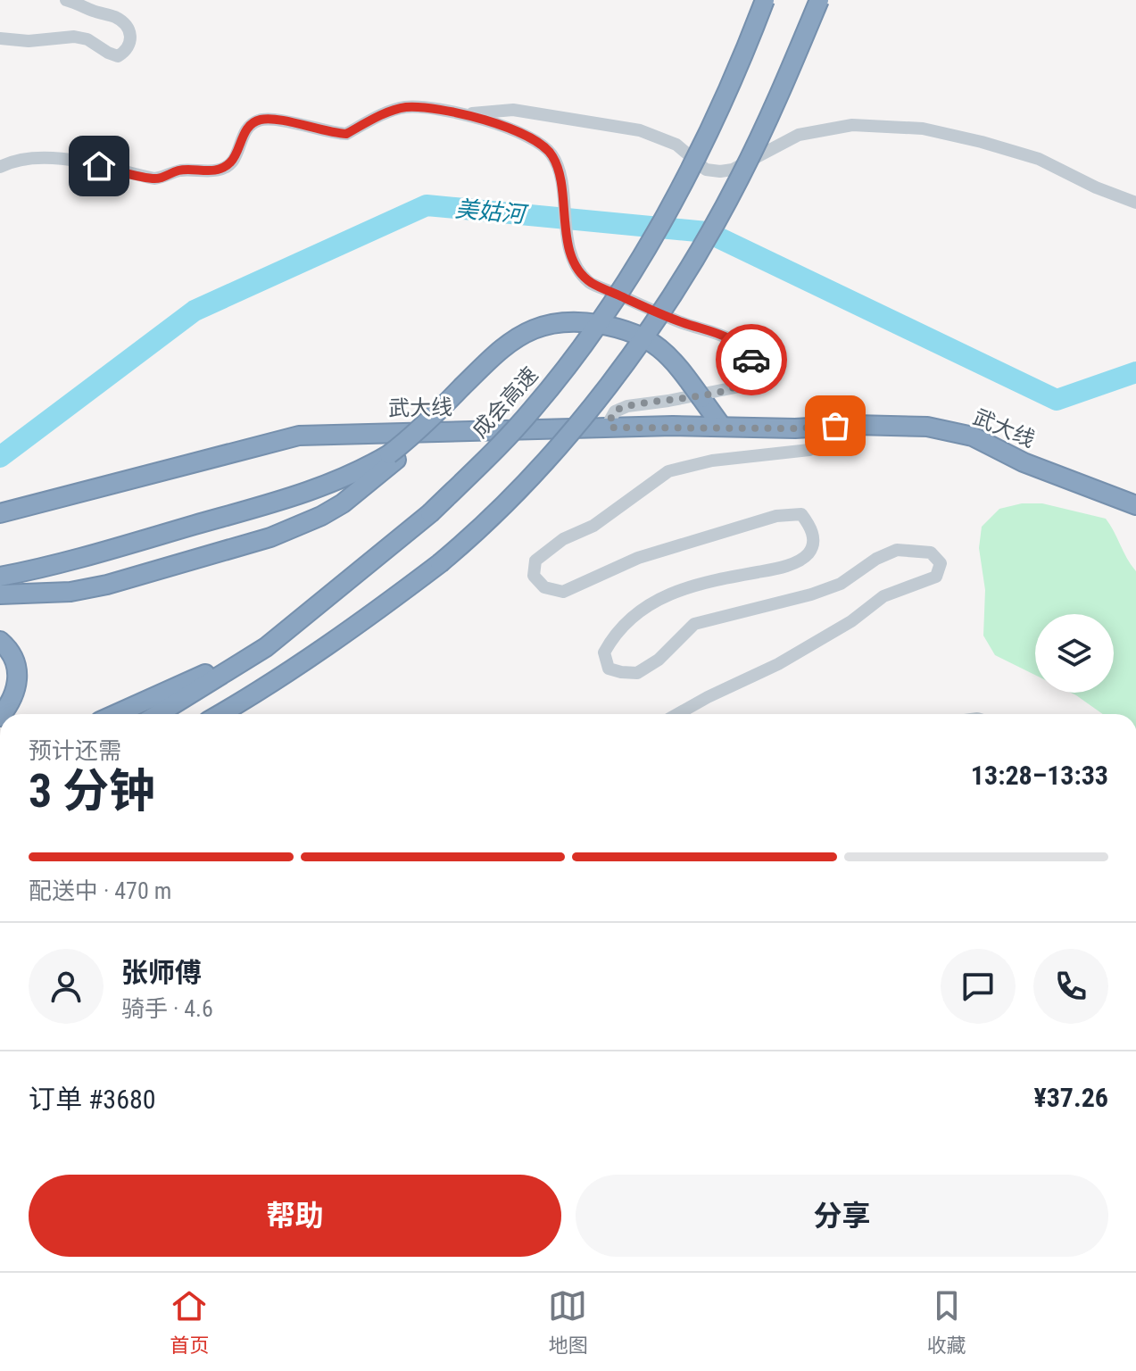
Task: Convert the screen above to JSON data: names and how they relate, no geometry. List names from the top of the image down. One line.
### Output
{"streets":{"highway":["成会高速","武大线"]},"water":["美姑河"],"page":{"heading":["3 分钟","预计还需","13:28–13:33"],"panel":["张师傅","骑手 · 4.6","订单 #3680","¥37.26"],"bar":"配送中 · 470 m","buttons":["帮助","分享"],"tabs":["首页","地图","收藏"]}}
